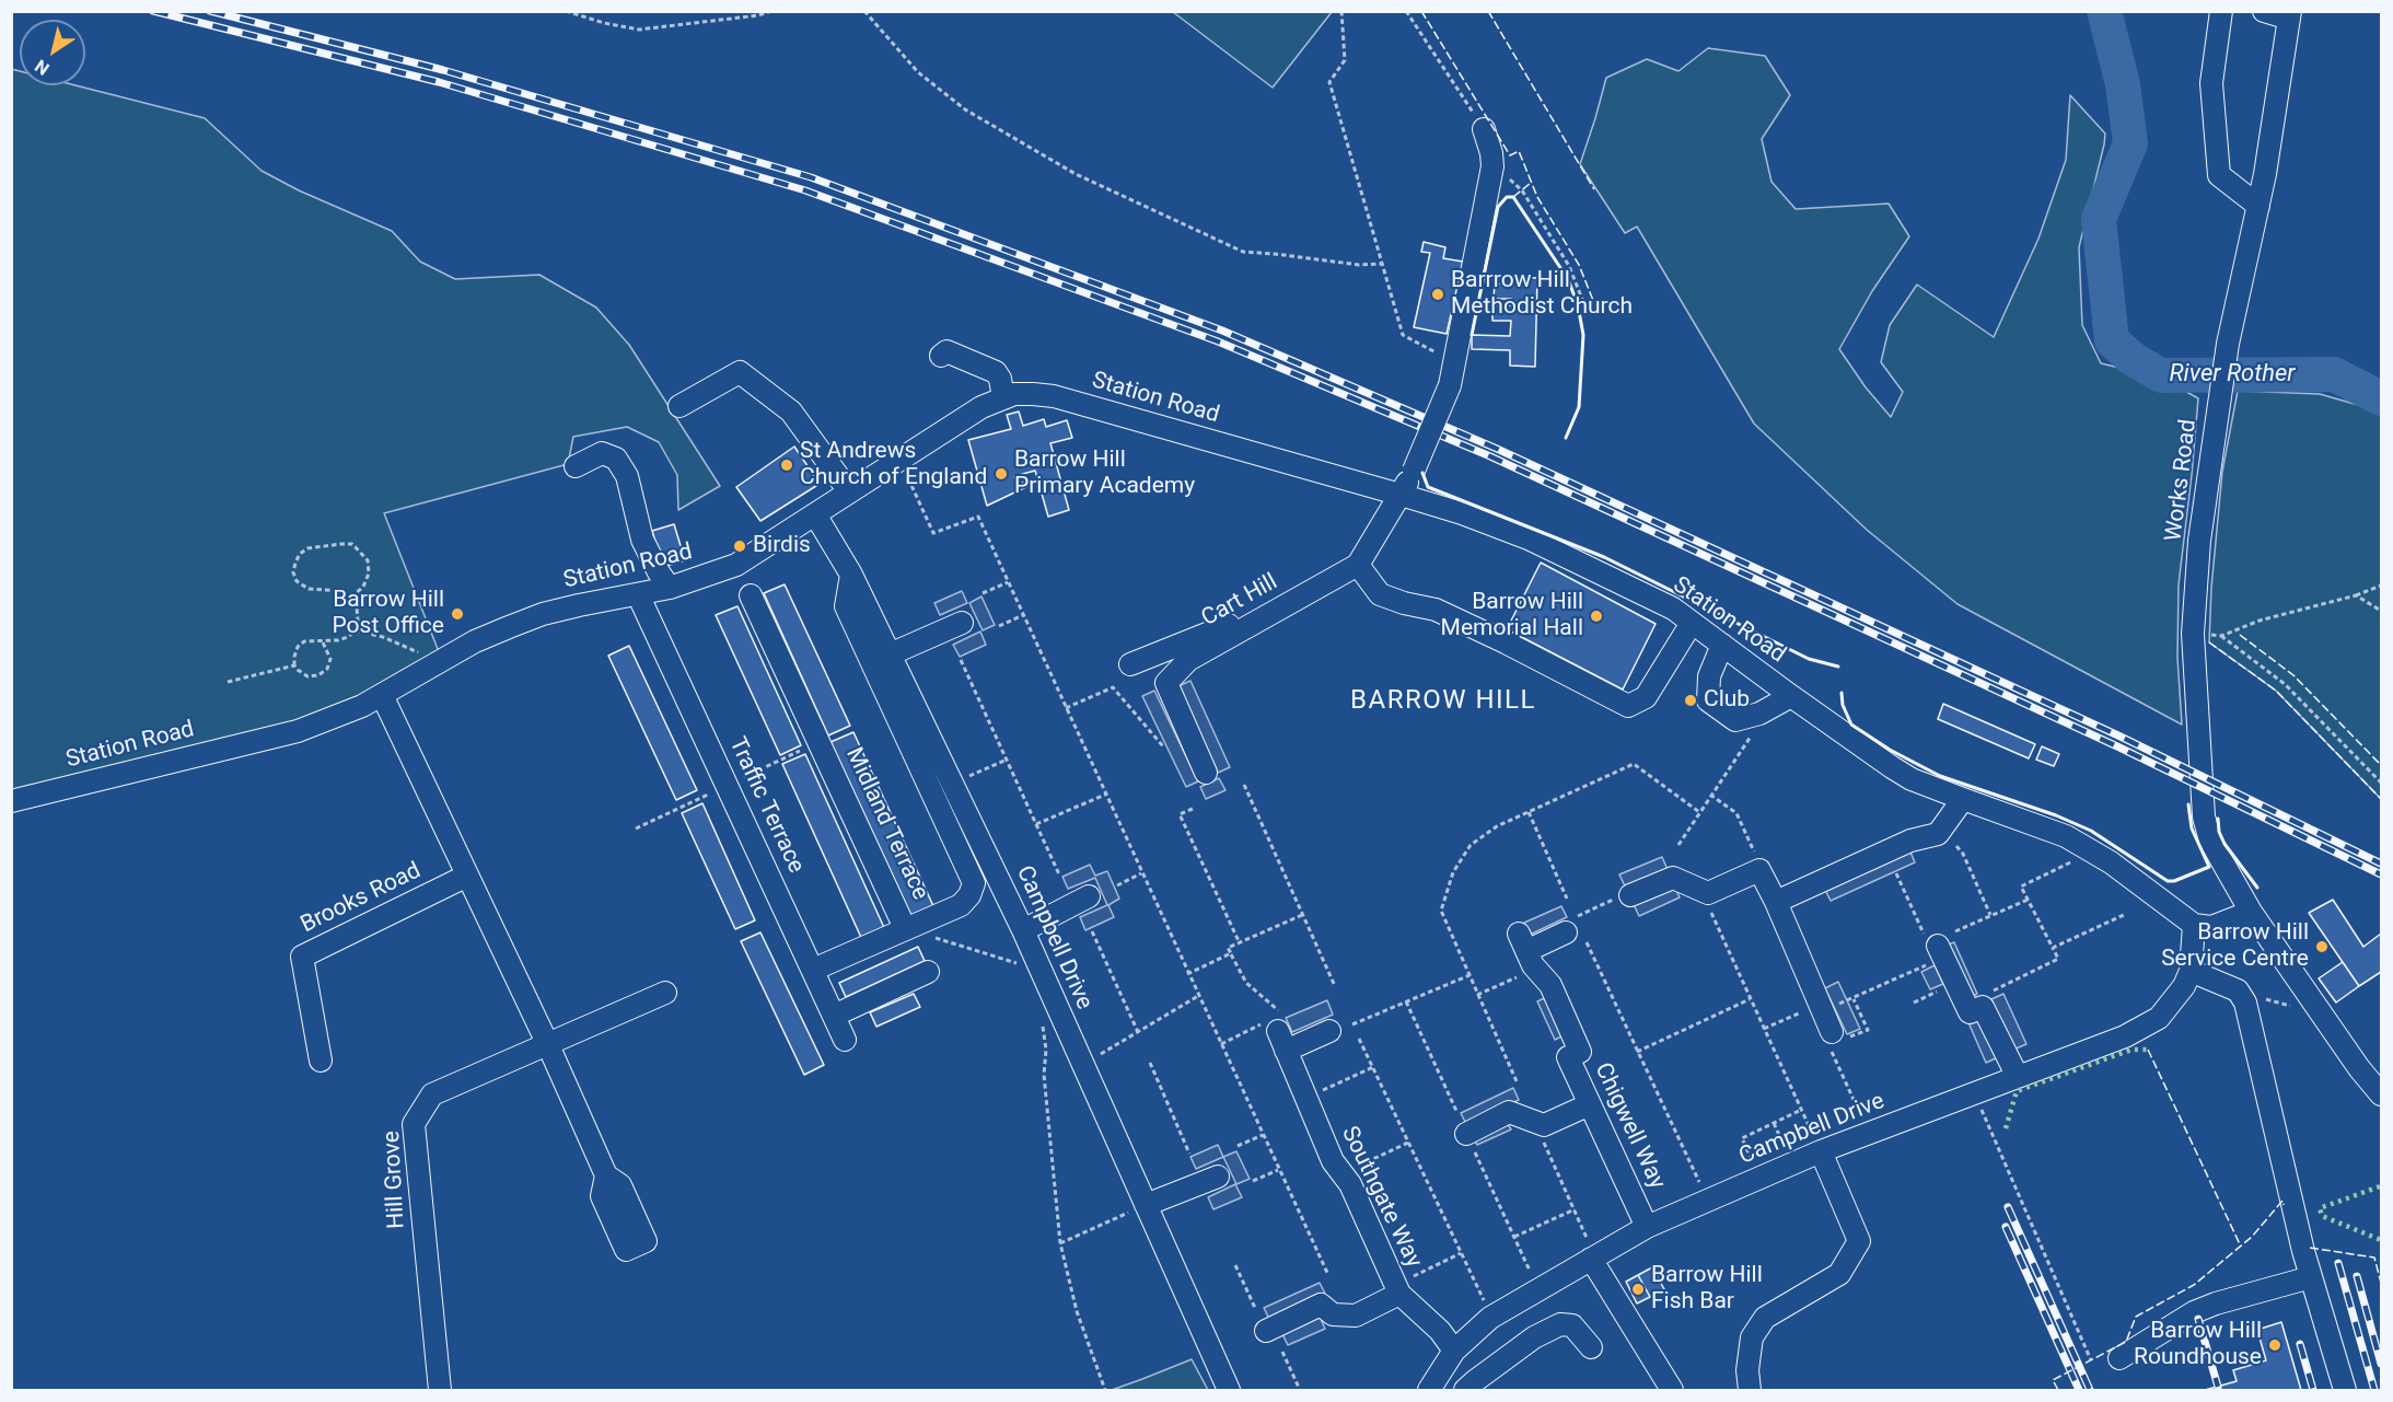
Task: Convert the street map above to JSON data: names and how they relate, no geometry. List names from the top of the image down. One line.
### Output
{"streets":{"street":["Station Road","Works Road","Cart Hill","Traffic Terrace","Midland Terrace","Brooks Road","Campbell Drive","Chigwell Way","Hill Grove","Southgate Way"]},"crossings":[["Station Road","Cart Hill"],["Station Road","Traffic Terrace"],["Station Road","Campbell Drive"],["Campbell Drive","Chigwell Way"],["Campbell Drive","Southgate Way"]],"districts":["BARROW HILL"],"water":["River Rother"],"places":["Barrrow Hill Methodist Church","St Andrews Church of England","Barrow Hill Primary Academy","Birdis","Barrow Hill Post Office","Barrow Hill Memorial Hall","Club","Barrow Hill Service Centre","Barrow Hill Fish Bar","Barrow Hill Roundhouse"],"north":"bottom left"}
